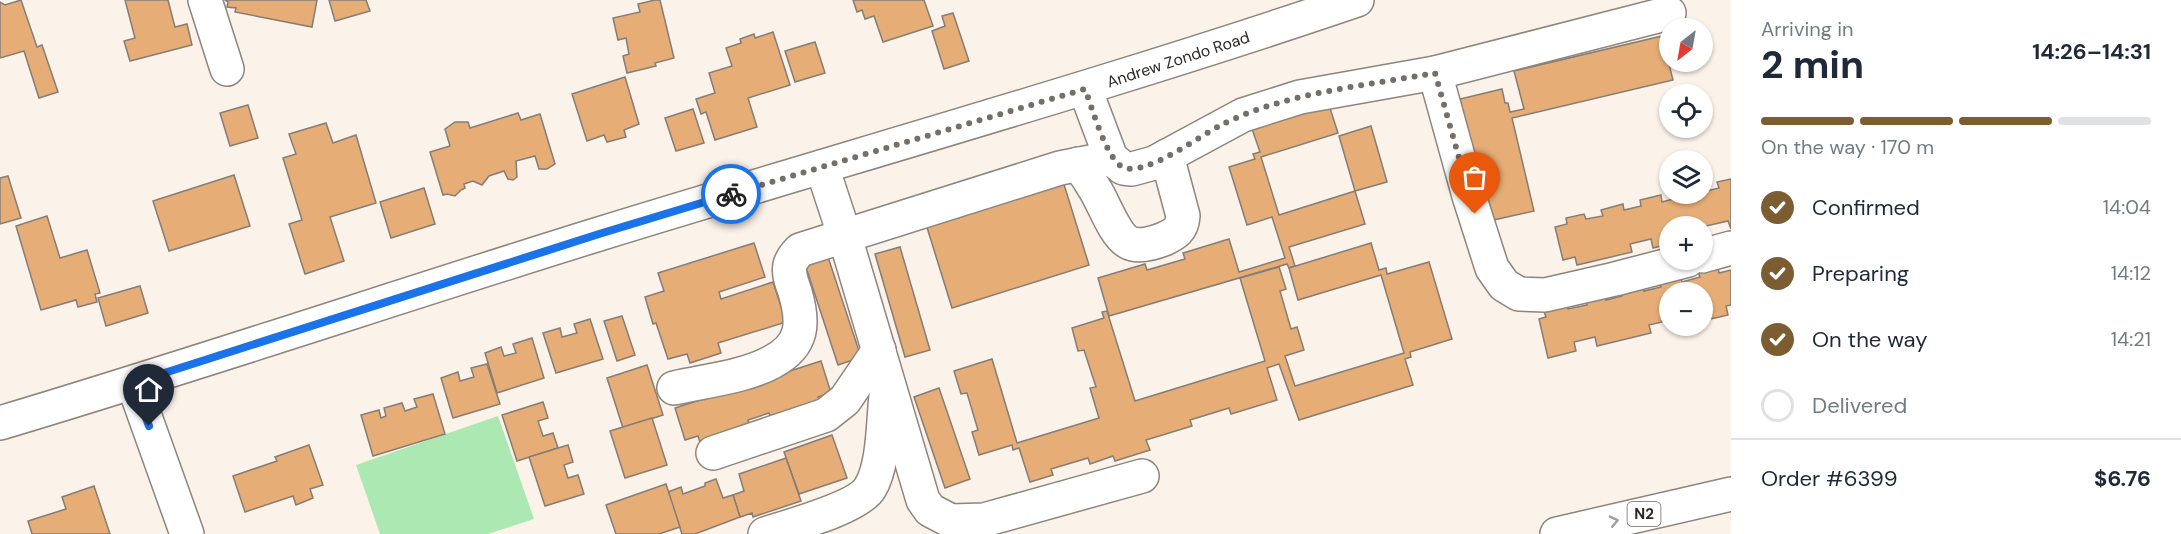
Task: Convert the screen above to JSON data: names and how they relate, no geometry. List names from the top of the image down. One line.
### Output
{"streets":{"main road":["Andrew Zondo Road","N2"]},"north":"bottom left","page":{"heading":["2 min","Arriving in","14:26–14:31"],"panel":["Order #6399","$6.76"],"map_buttons":["+","−"],"bar":"On the way · 170 m","list":[["Confirmed","14:04"],["Preparing","14:12"],["On the way","14:21"],"Delivered"]}}
